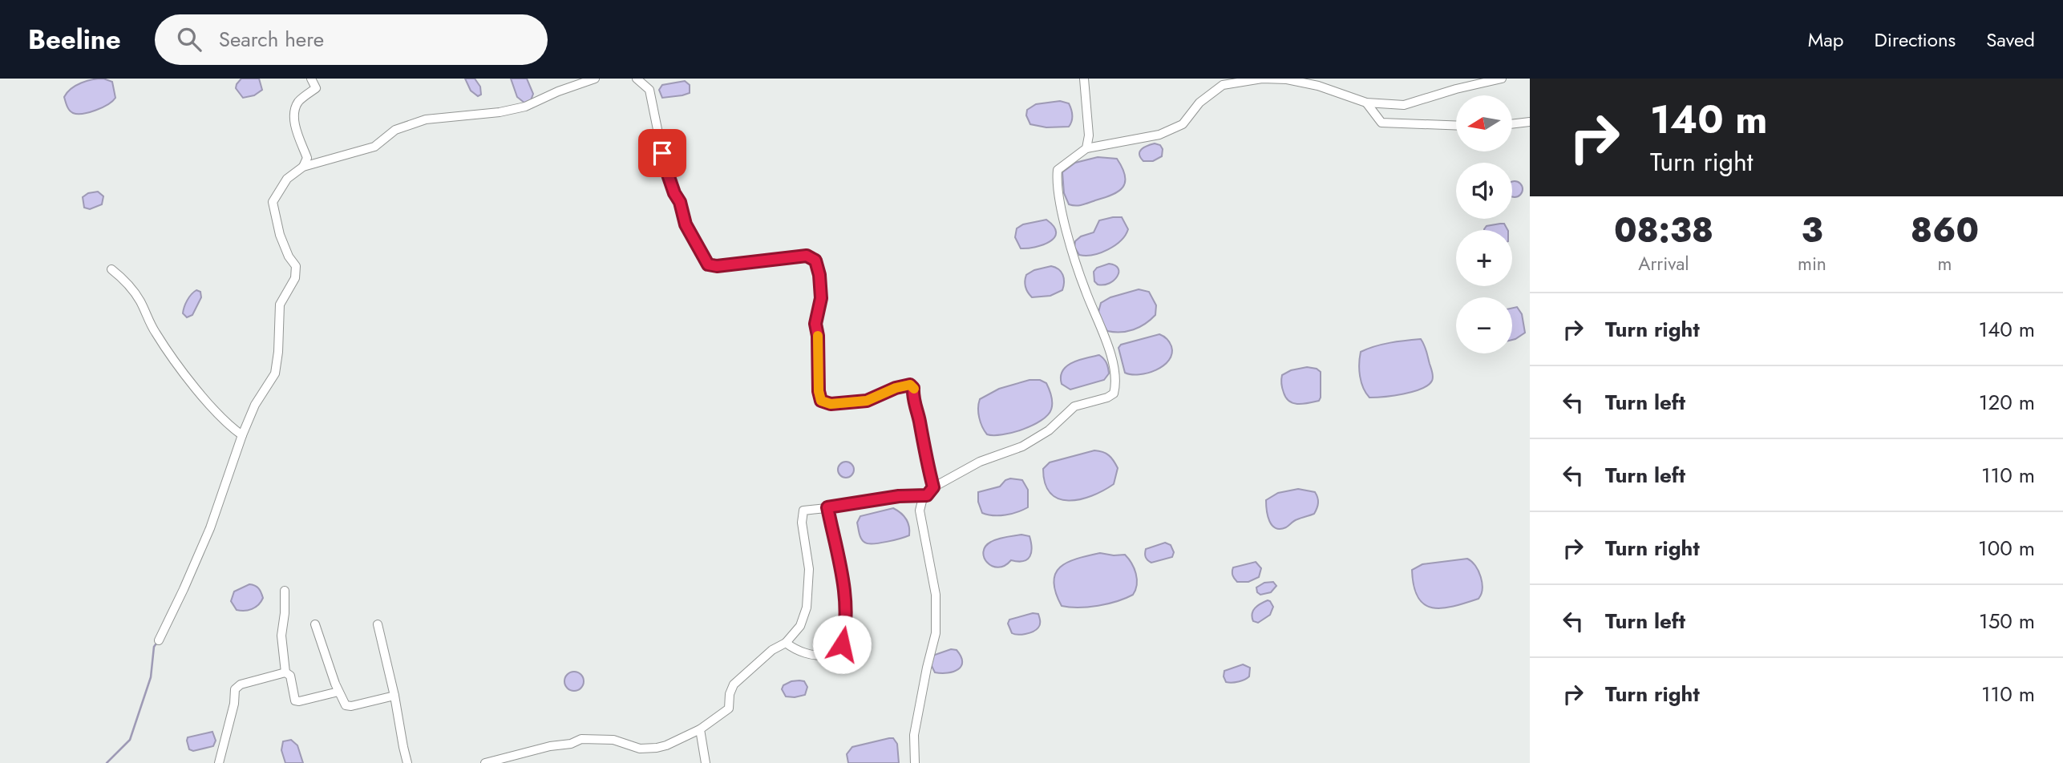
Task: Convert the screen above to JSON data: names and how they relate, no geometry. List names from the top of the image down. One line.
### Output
{"north":"left","page":{"header":"Beeline","search":"Search here","nav":["Map","Directions","Saved"],"turn":["140 m","Turn right"],"map_buttons":["+","−"],"eta":["08:38","Arrival","3","min","860","m"],"list":[{"name":"Turn right","value":"140 m"},{"name":"Turn left","value":"120 m"},{"name":"Turn left","value":"110 m"},{"name":"Turn right","value":"100 m"},{"name":"Turn left","value":"150 m"},{"name":"Turn right","value":"110 m"}]}}
